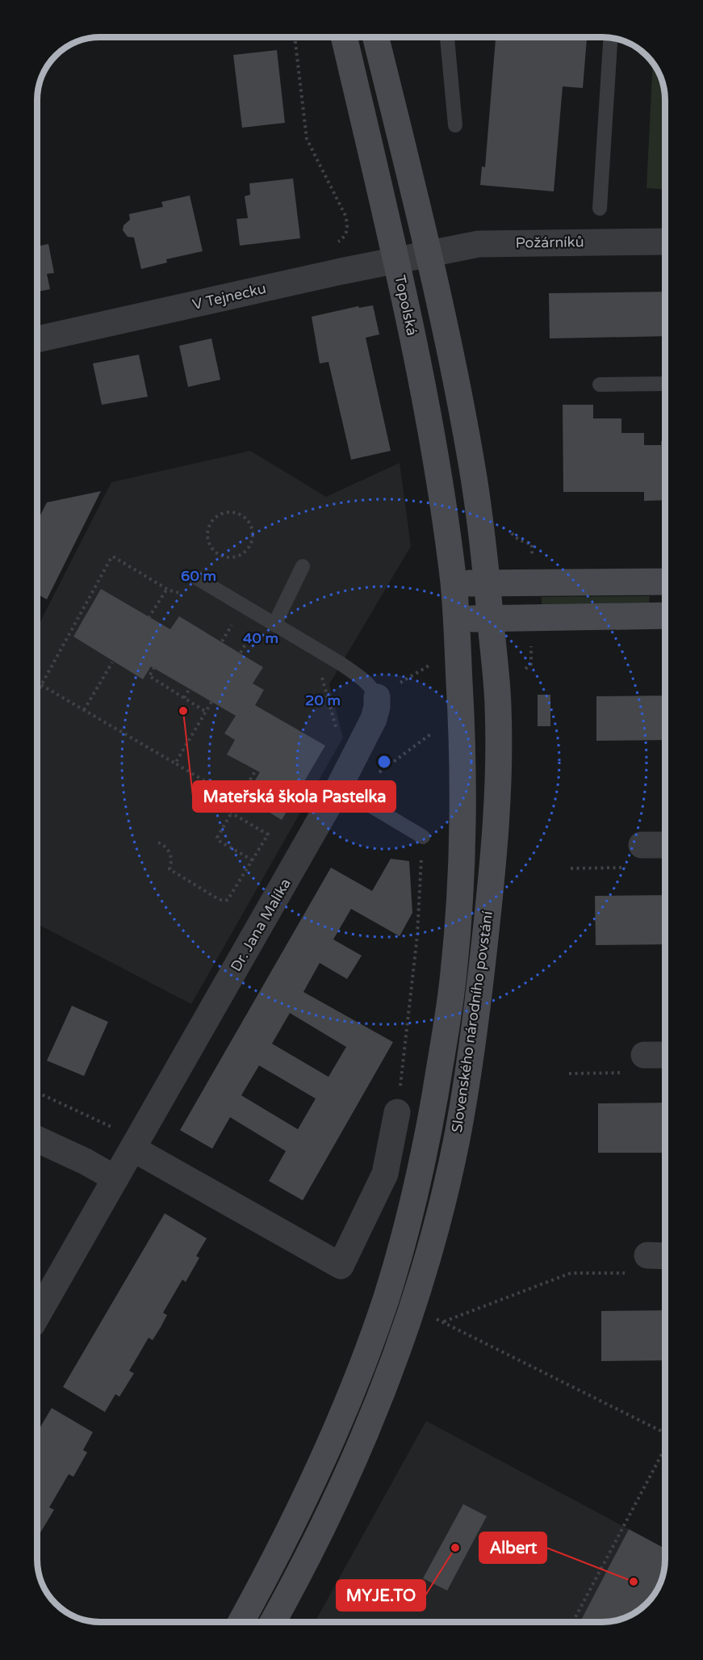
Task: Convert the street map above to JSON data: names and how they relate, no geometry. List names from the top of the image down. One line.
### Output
{"streets":{"main road":["Topolská","Slovenského národního povstání"],"street":["Požárníků","V Tejnecku","Dr. Jana Malíka"]},"crossings":[["Požárníků","V Tejnecku"],["V Tejnecku","Topolská"],["Topolská","Slovenského národního povstání"]],"places":["Mateřská škola Pastelka","MYJE.TO","Albert"],"rings":["60 m","40 m","20 m"]}
